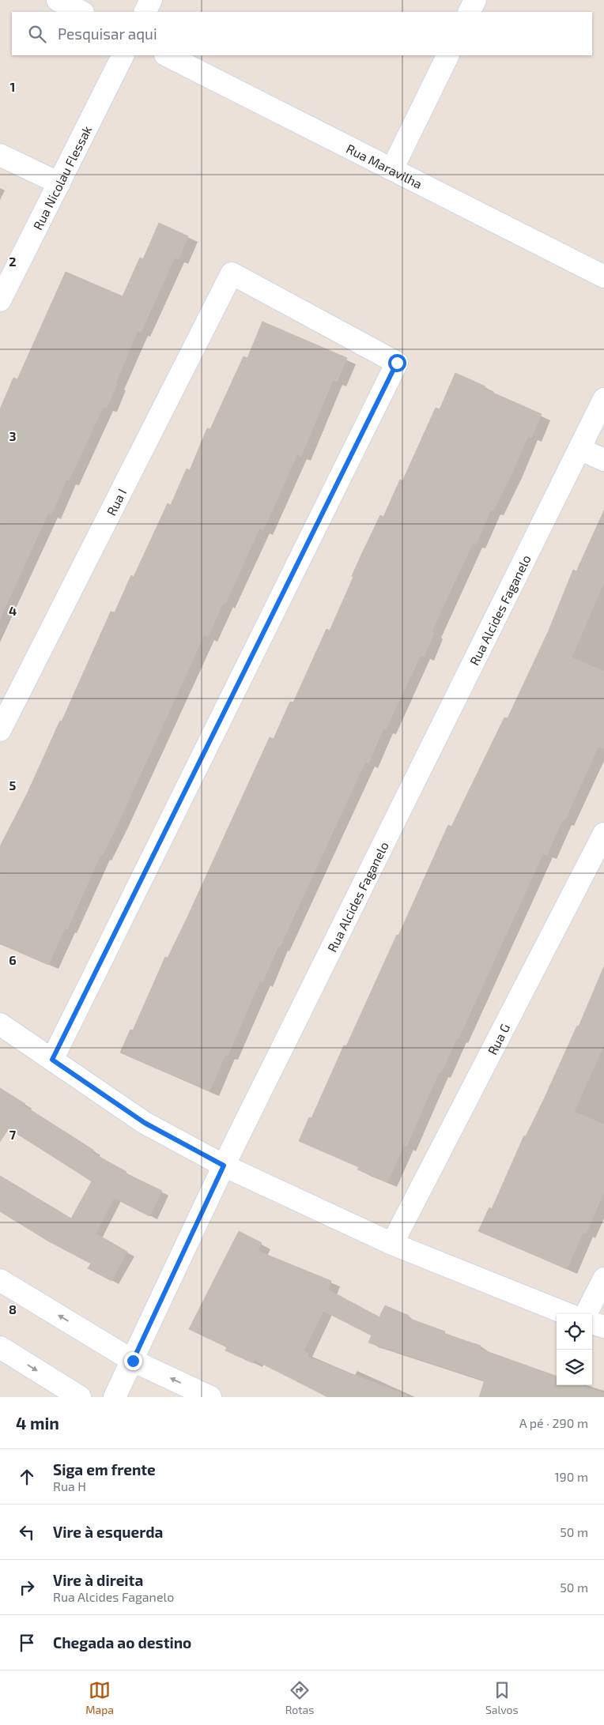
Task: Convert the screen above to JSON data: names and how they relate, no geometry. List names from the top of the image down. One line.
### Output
{"streets":{"street":["Rua Maravilha","Rua Nicolau Flessak","Rua I","Rua Alcides Faganelo","Rua G"]},"page":{"search":"Pesquisar aqui","heading":["4 min","A pé · 290 m"],"list":[["Siga em frente","Rua H","190 m"],["Vire à esquerda","50 m"],["Vire à direita","Rua Alcides Faganelo","50 m"],"Chegada ao destino"],"nav":["Mapa","Rotas","Salvos"]},"grid":{"rows":["1","2","3","4","5","6","7","8"]}}
